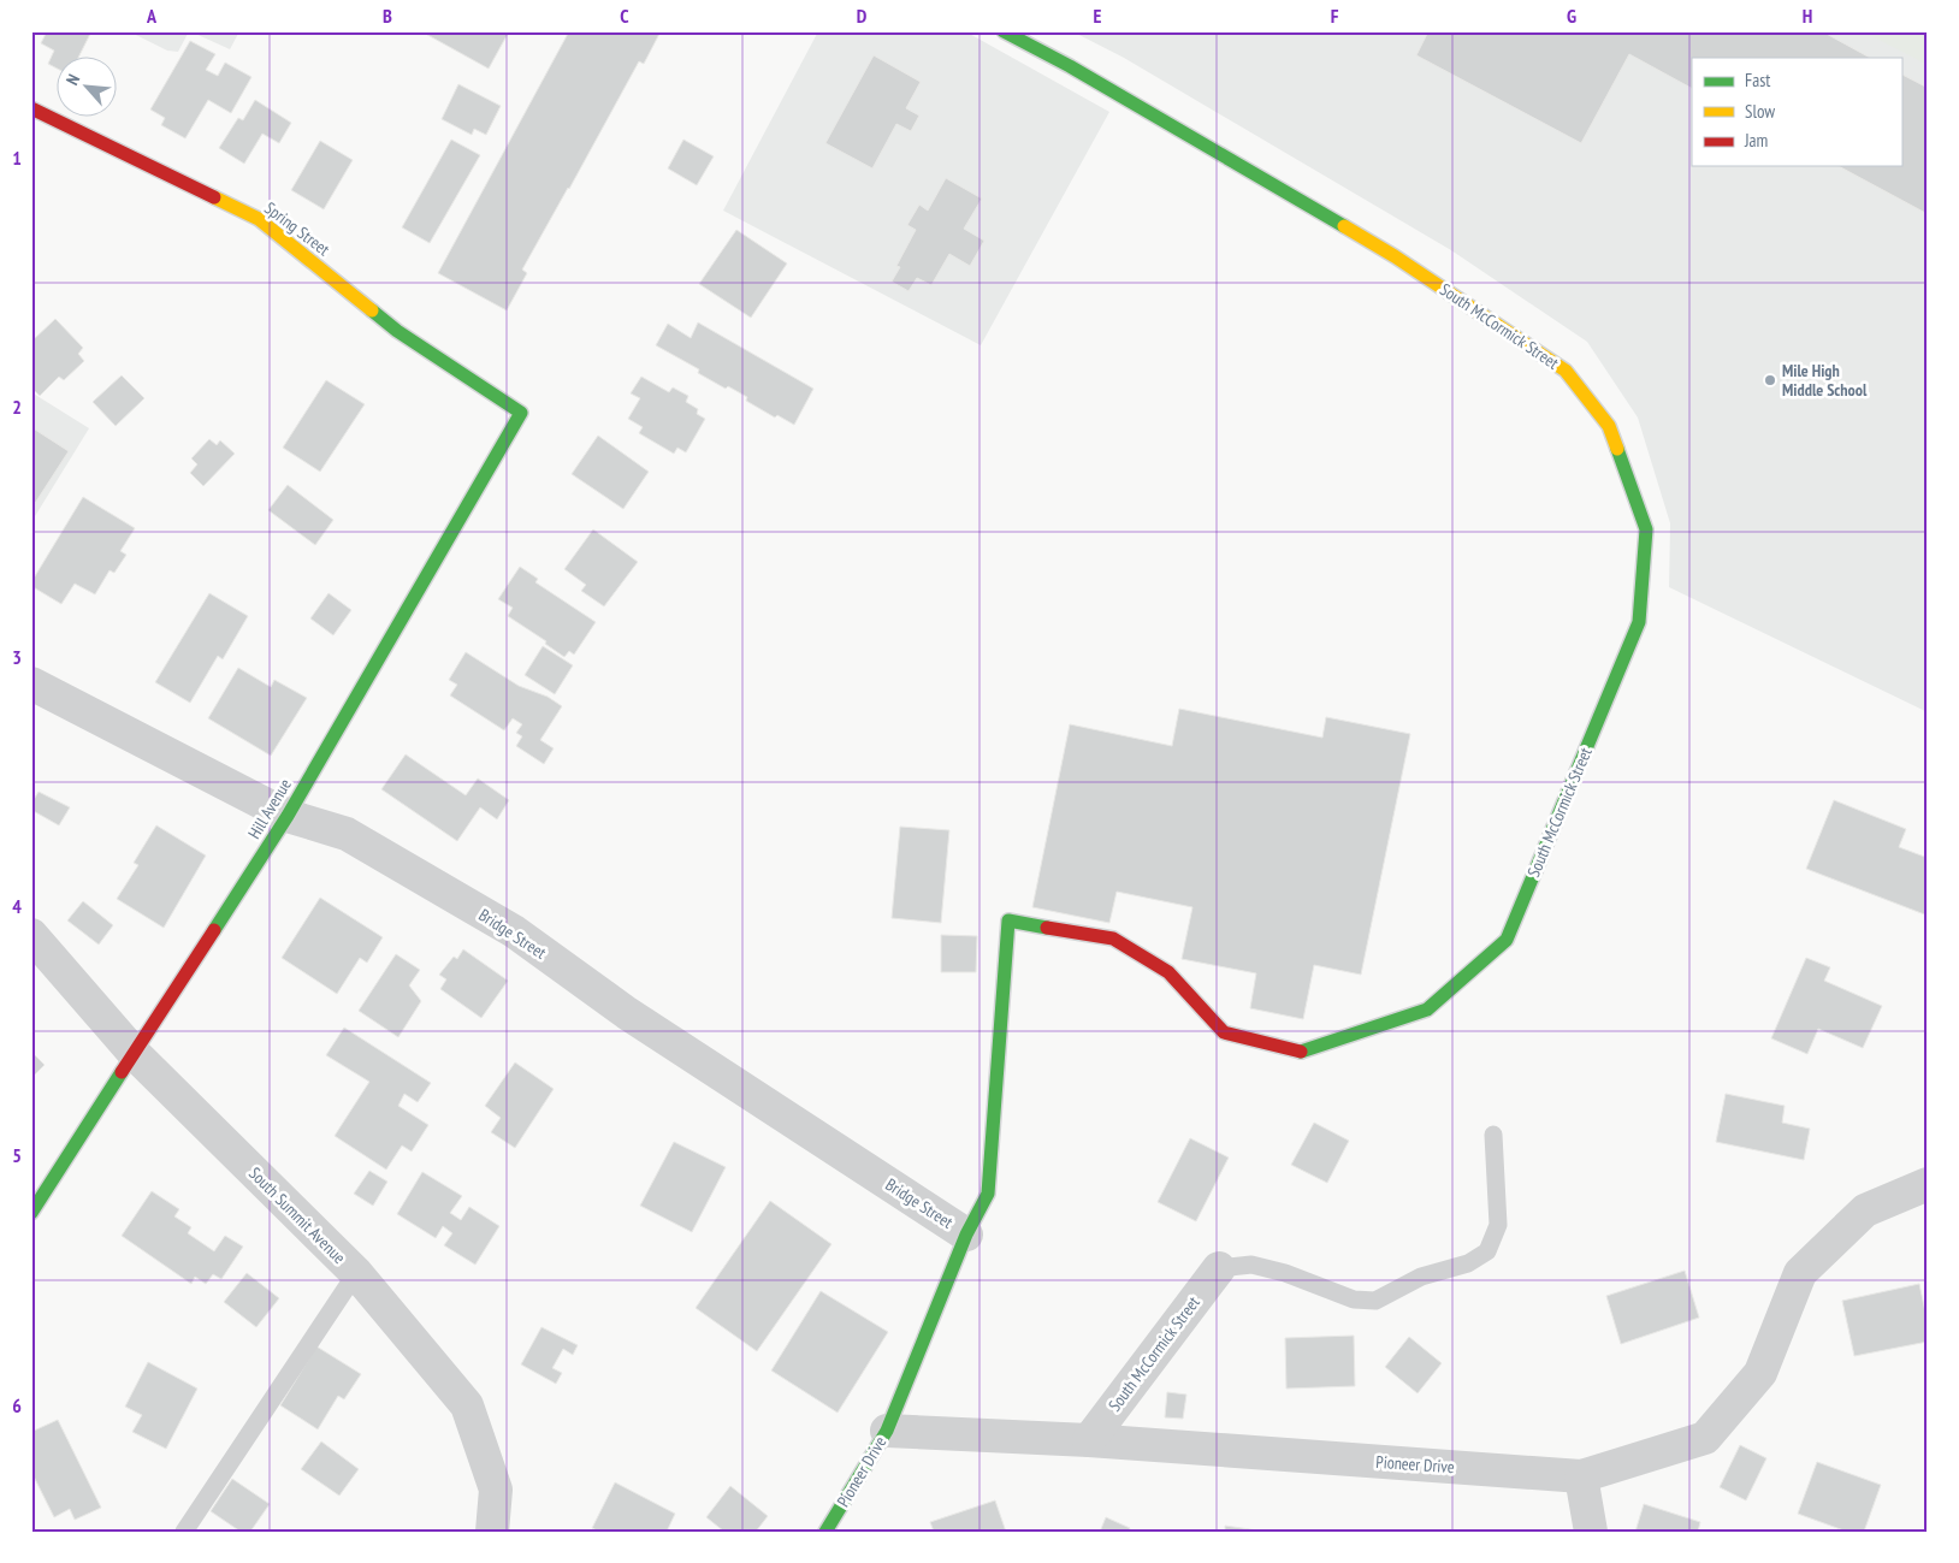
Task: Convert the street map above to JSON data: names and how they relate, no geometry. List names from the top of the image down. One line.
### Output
{"streets":{"street":["Spring Street","South McCormick Street","Hill Avenue","Bridge Street","South Summit Avenue","Pioneer Drive"]},"crossings":[["Spring Street","Hill Avenue"],["South McCormick Street","Bridge Street"],["South McCormick Street","Pioneer Drive"],["Hill Avenue","Bridge Street"],["Hill Avenue","South Summit Avenue"]],"places":["Mile High Middle School"],"legend":["Fast","Slow","Jam"],"north":"top left","grid":{"columns":["A","B","C","D","E","F","G","H"],"rows":["1","2","3","4","5","6"]}}
